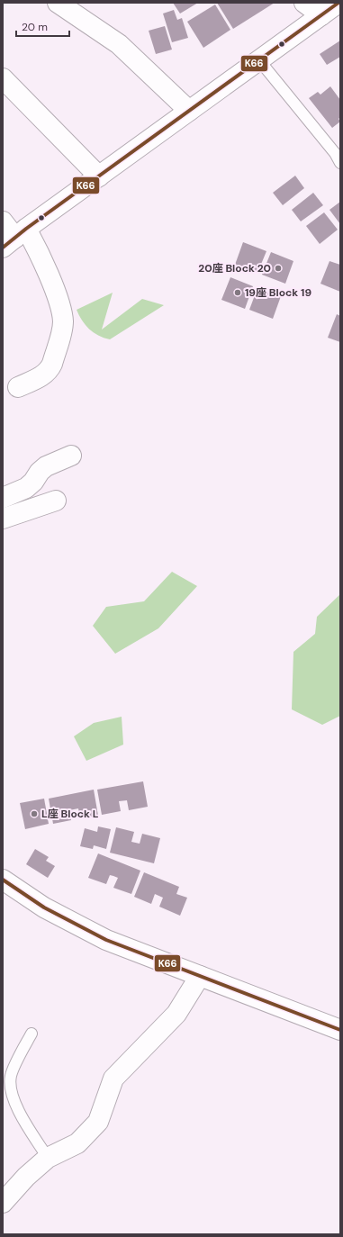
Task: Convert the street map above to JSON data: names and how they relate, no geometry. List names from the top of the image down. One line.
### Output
{"places":["20座 Block 20","19座 Block 19","L座 Block L"],"lines":["transit line K66"],"scale_bar":"20 m"}
